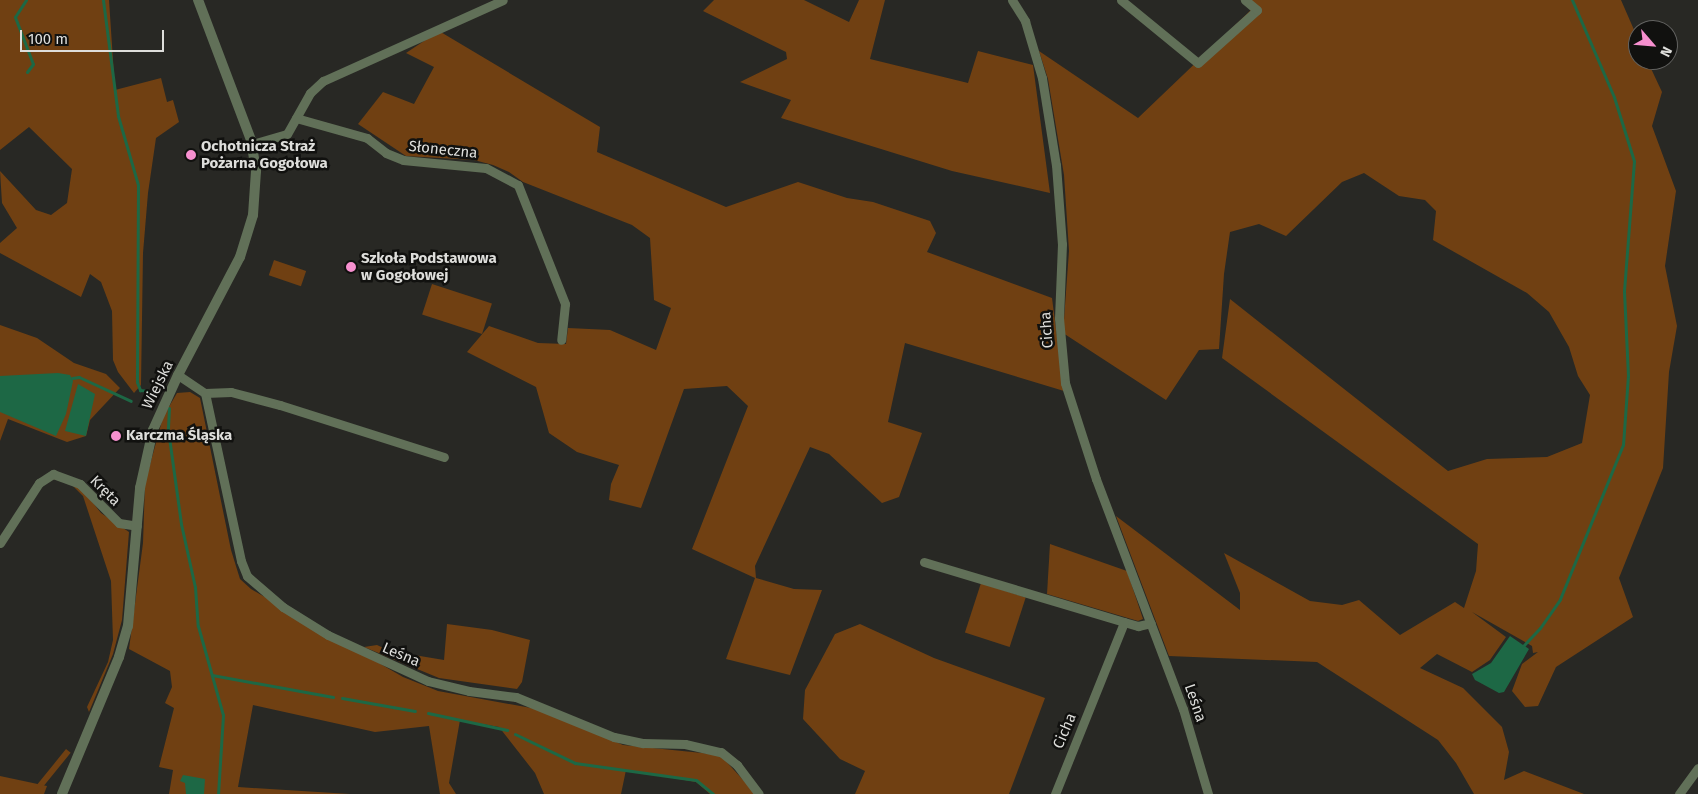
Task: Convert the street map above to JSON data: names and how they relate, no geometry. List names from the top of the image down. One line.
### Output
{"streets":{"street":["Słoneczna","Cicha","Wiejska","Kręta","Leśna"]},"crossings":[["Cicha","Leśna"],["Wiejska","Kręta"]],"places":["Ochotnicza Straż Pożarna Gogołowa","Szkoła Podstawowa w Gogołowej","Karczma Śląska"],"scale_bar":"100 m","north":"bottom right"}
